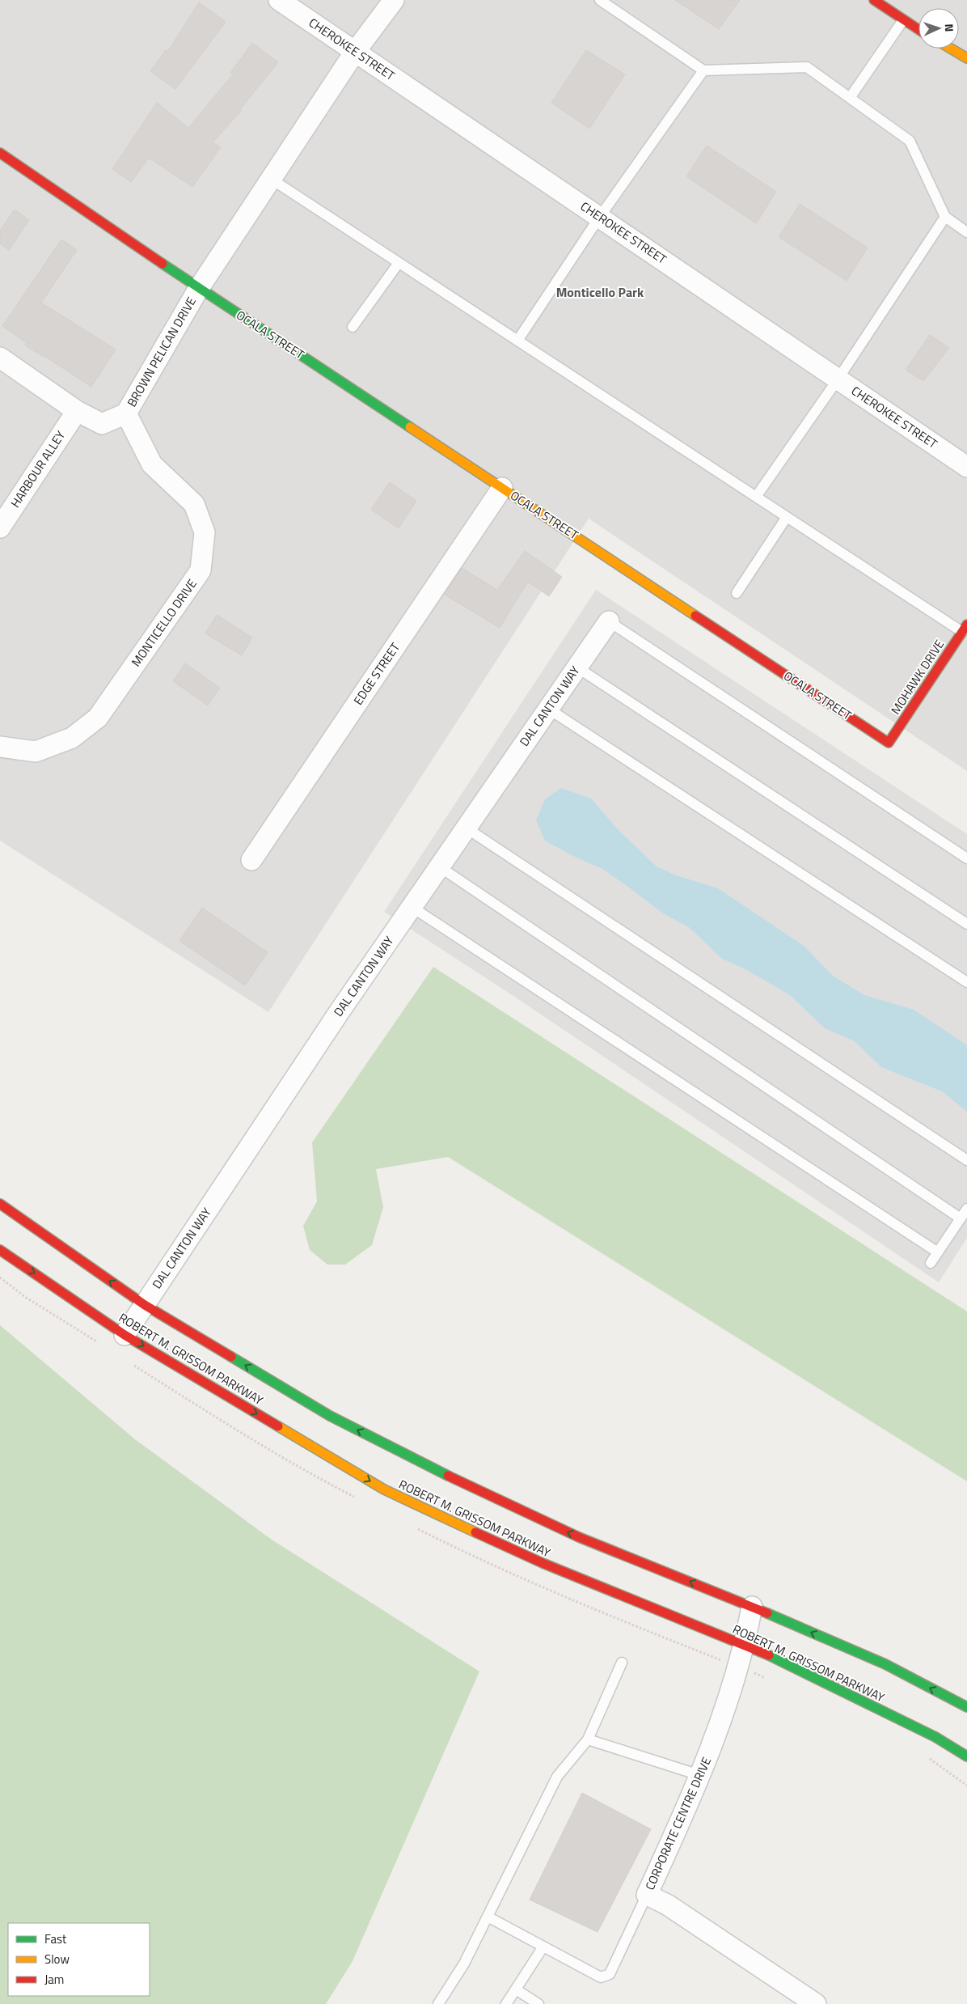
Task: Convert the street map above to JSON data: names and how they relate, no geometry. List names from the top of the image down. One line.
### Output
{"streets":{"main road":["OCALA STREET","MOHAWK DRIVE","ROBERT M. GRISSOM PARKWAY"],"street":["CHEROKEE STREET","BROWN PELICAN DRIVE","HARBOUR ALLEY","MONTICELLO DRIVE","EDGE STREET","DAL CANTON WAY","CORPORATE CENTRE DRIVE"]},"crossings":[["OCALA STREET","BROWN PELICAN DRIVE"],["OCALA STREET","EDGE STREET"],["OCALA STREET","MOHAWK DRIVE"],["BROWN PELICAN DRIVE","HARBOUR ALLEY"],["BROWN PELICAN DRIVE","MONTICELLO DRIVE"],["DAL CANTON WAY","ROBERT M. GRISSOM PARKWAY"],["ROBERT M. GRISSOM PARKWAY","CORPORATE CENTRE DRIVE"]],"districts":["Monticello Park"],"legend":["Fast","Slow","Jam"],"north":"right"}
